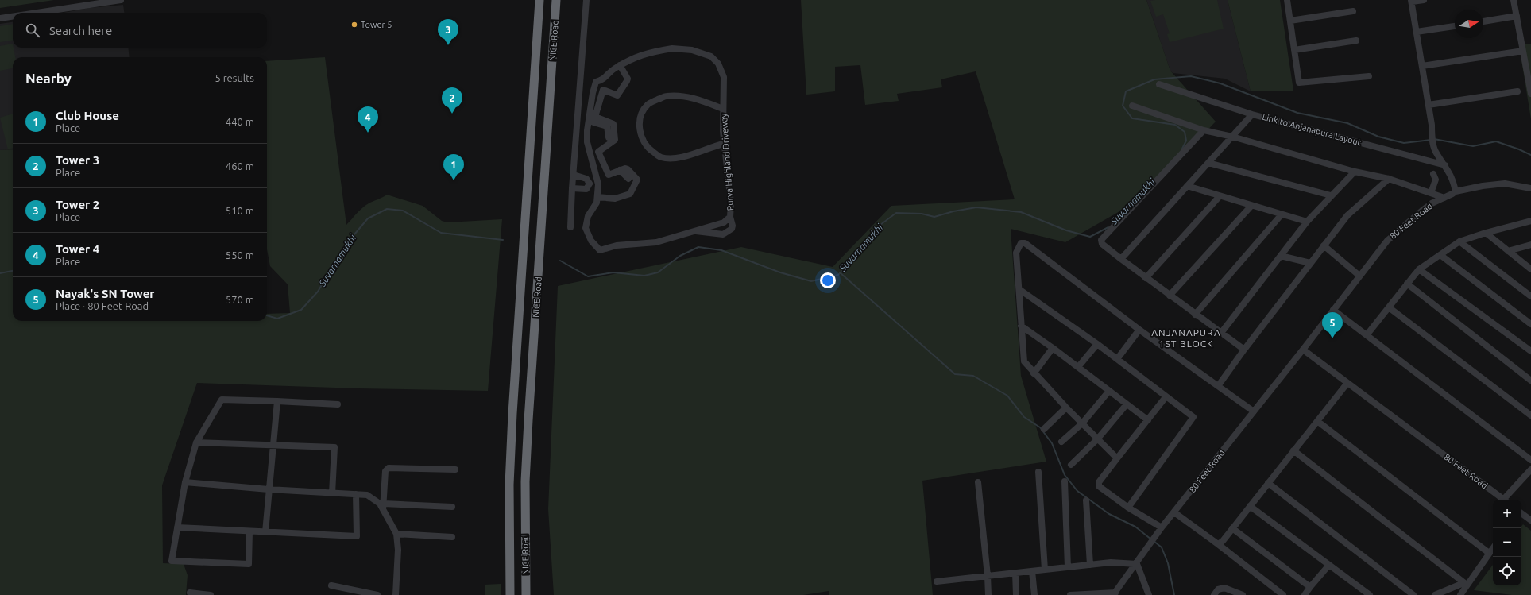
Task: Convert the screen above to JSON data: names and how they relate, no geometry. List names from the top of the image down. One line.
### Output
{"streets":{"highway":["NICE Road"],"street":["Link to Anjanapura Layout","Purva Highland Driveway","80 Feet Road"]},"districts":["ANJANAPURA 1ST BLOCK"],"water":["Suvarnamukhi"],"places":["Tower 5"],"north":"right","page":{"search":"Search here","pins":["3","2","4","1","5"],"heading":["Nearby","5 results"],"list":[{"mark":"1","name":"Club House","note":"Place","value":"440 m"},{"mark":"2","name":"Tower 3","note":"Place","value":"460 m"},{"mark":"3","name":"Tower 2","note":"Place","value":"510 m"},{"mark":"4","name":"Tower 4","note":"Place","value":"550 m"},{"mark":"5","name":"Nayak's SN Tower","note":"Place · 80 Feet Road","value":"570 m"}],"map_buttons":["+","−"]}}
